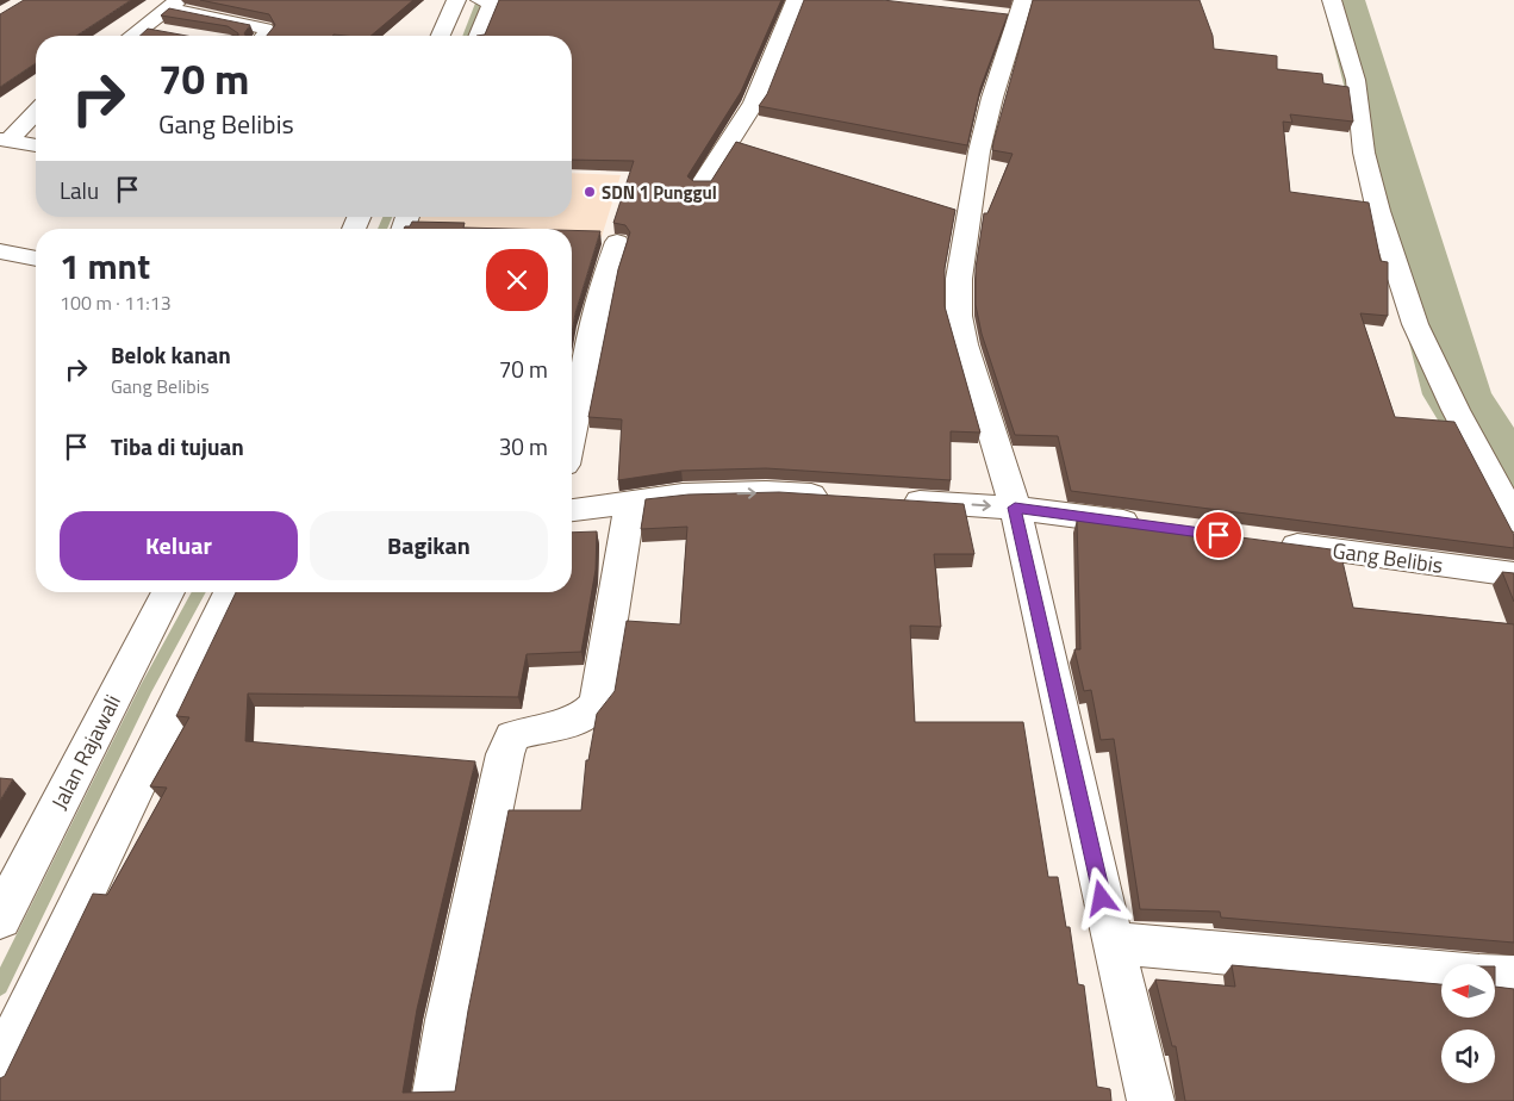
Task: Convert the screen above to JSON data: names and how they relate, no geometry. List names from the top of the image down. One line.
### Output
{"streets":{"street":["Gang Belibis","Jalan Rajawali"]},"places":["SDN 1 Punggul"],"north":"left","page":{"turn":["70 m","Gang Belibis"],"then":"Lalu","heading":["1 mnt","100 m · 11:13"],"list":[{"name":"Belok kanan","note":"Gang Belibis","value":"70 m"},{"name":"Tiba di tujuan","value":"30 m"}],"buttons":["Keluar","Bagikan"]}}
